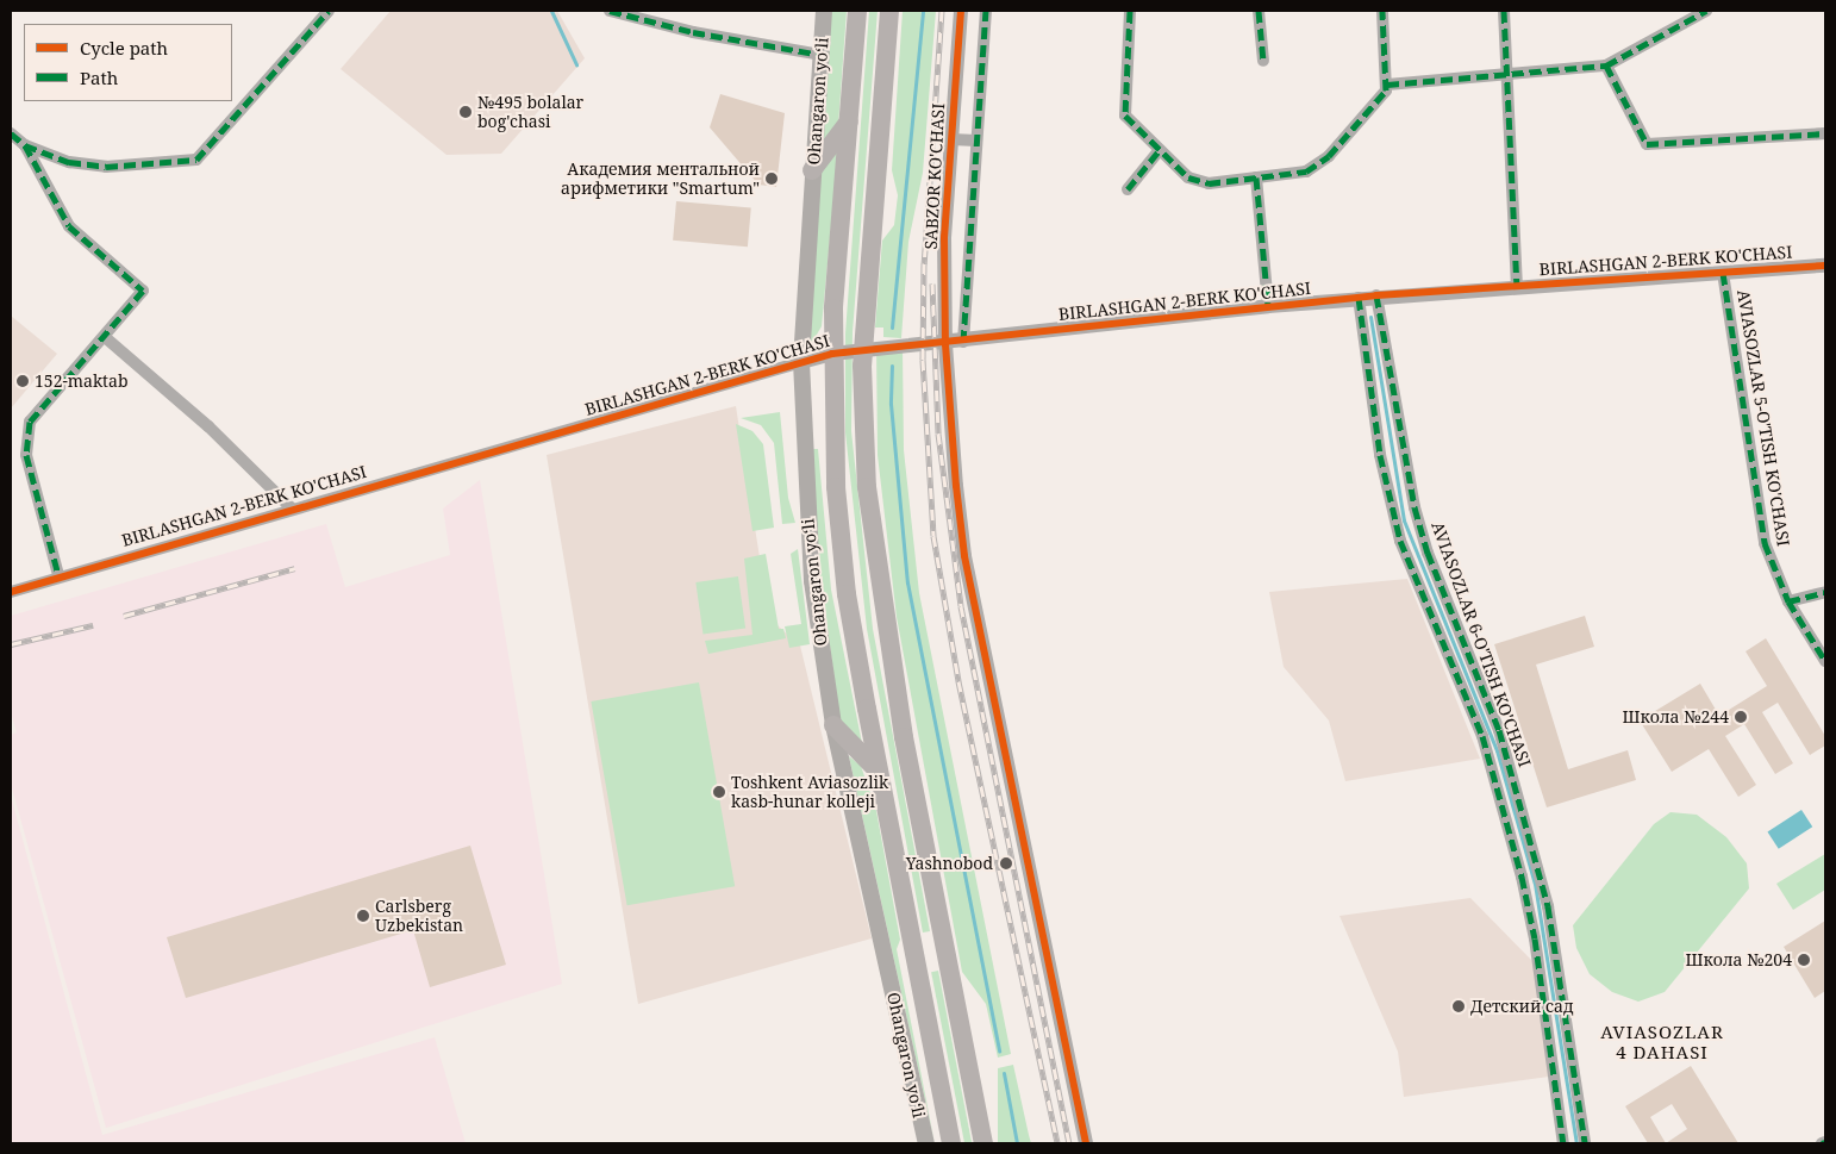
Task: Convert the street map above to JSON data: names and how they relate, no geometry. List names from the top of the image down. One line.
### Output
{"streets":{"highway":["Ohangaron yoʻli"],"street":["SABZOR KO'CHASI","BIRLASHGAN 2-BERK KO'CHASI","AVIASOZLAR 5-O'TISH KO'CHASI","AVIASOZLAR 6-O'TISH KO'CHASI"]},"crossings":[["Ohangaron yoʻli","BIRLASHGAN 2-BERK KO'CHASI"],["SABZOR KO'CHASI","BIRLASHGAN 2-BERK KO'CHASI"],["BIRLASHGAN 2-BERK KO'CHASI","AVIASOZLAR 5-O'TISH KO'CHASI"],["BIRLASHGAN 2-BERK KO'CHASI","AVIASOZLAR 6-O'TISH KO'CHASI"]],"districts":["AVIASOZLAR 4 DAHASI"],"places":["№495 bolalar bog'chasi","Академия ментальной арифметики \"Smartum\"","152-maktab","Школа №244","Toshkent Aviasozlik kasb-hunar kolleji","Yashnobod","Carlsberg Uzbekistan","Школа №204","Детский сад"],"legend":["Cycle path","Path"]}
